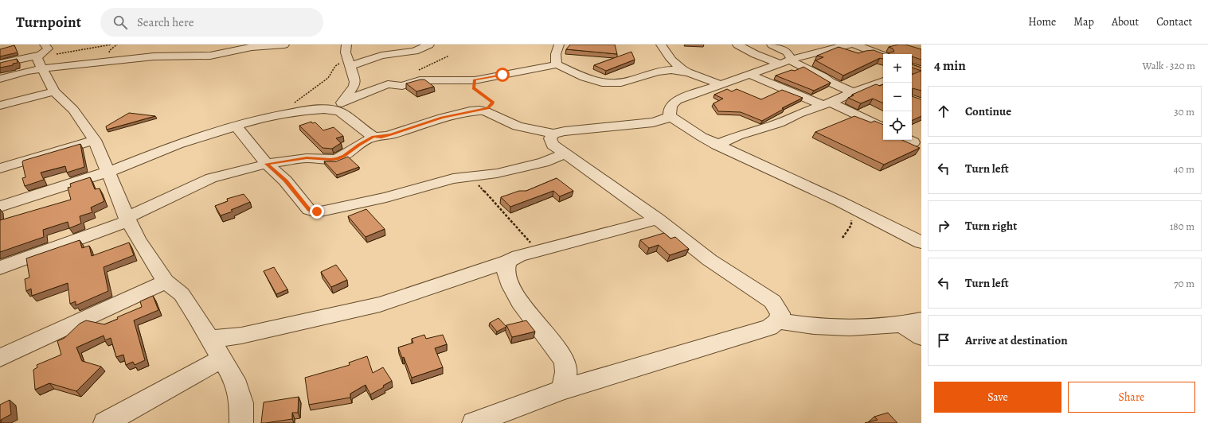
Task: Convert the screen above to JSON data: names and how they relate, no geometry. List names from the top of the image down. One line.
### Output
{"page":{"header":"Turnpoint","search":"Search here","nav":["Home","Map","About","Contact"],"heading":["4 min","Walk · 320 m"],"map_buttons":["+","−"],"list":[["Continue","30 m"],["Turn left","40 m"],["Turn right","180 m"],["Turn left","70 m"],"Arrive at destination"],"buttons":["Save","Share"]}}
